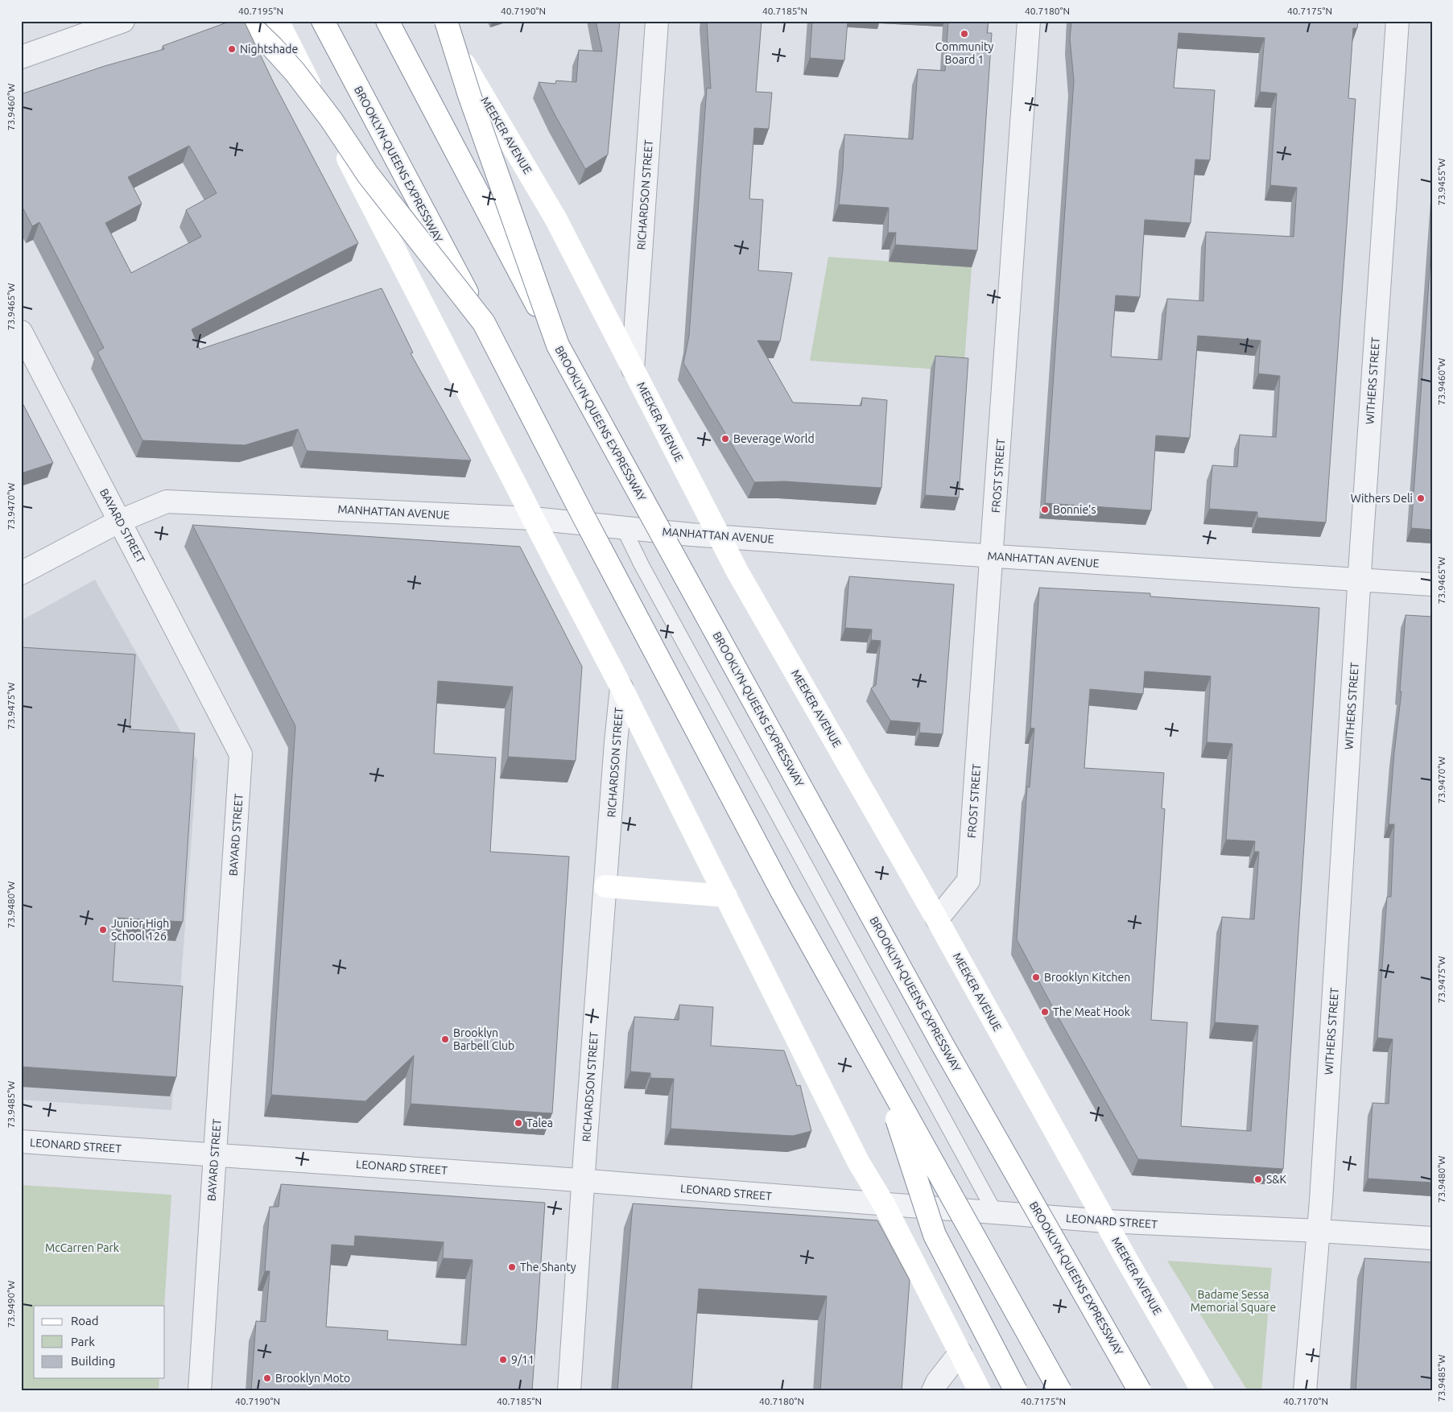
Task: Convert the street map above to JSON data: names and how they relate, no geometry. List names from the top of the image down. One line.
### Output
{"streets":{"main road":["MEEKER AVENUE","BROOKLYN-QUEENS EXPRESSWAY"],"street":["RICHARDSON STREET","WITHERS STREET","FROST STREET","MANHATTAN AVENUE","BAYARD STREET","LEONARD STREET"]},"crossings":[["MEEKER AVENUE","RICHARDSON STREET"],["MEEKER AVENUE","FROST STREET"],["MEEKER AVENUE","MANHATTAN AVENUE"],["MEEKER AVENUE","LEONARD STREET"],["RICHARDSON STREET","LEONARD STREET"],["WITHERS STREET","MANHATTAN AVENUE"],["WITHERS STREET","LEONARD STREET"],["FROST STREET","MANHATTAN AVENUE"],["MANHATTAN AVENUE","BAYARD STREET"],["BAYARD STREET","LEONARD STREET"]],"parks":["McCarren Park","Badame Sessa Memorial Square"],"places":["Community Board 1","Nightshade","Beverage World","Withers Deli","Bonnie's","Junior High School 126","Brooklyn Kitchen","The Meat Hook","Brooklyn Barbell Club","Talea","S&K","The Shanty","9/11","Brooklyn Moto"],"legend":["Road","Park","Building"],"coordinates":["40.7195°N","40.7190°N","40.7185°N","40.7180°N","40.7175°N","73.9460°W","73.9455°W","73.9465°W","73.9470°W","73.9475°W","73.9480°W","73.9485°W","73.9490°W","40.7170°N"]}
